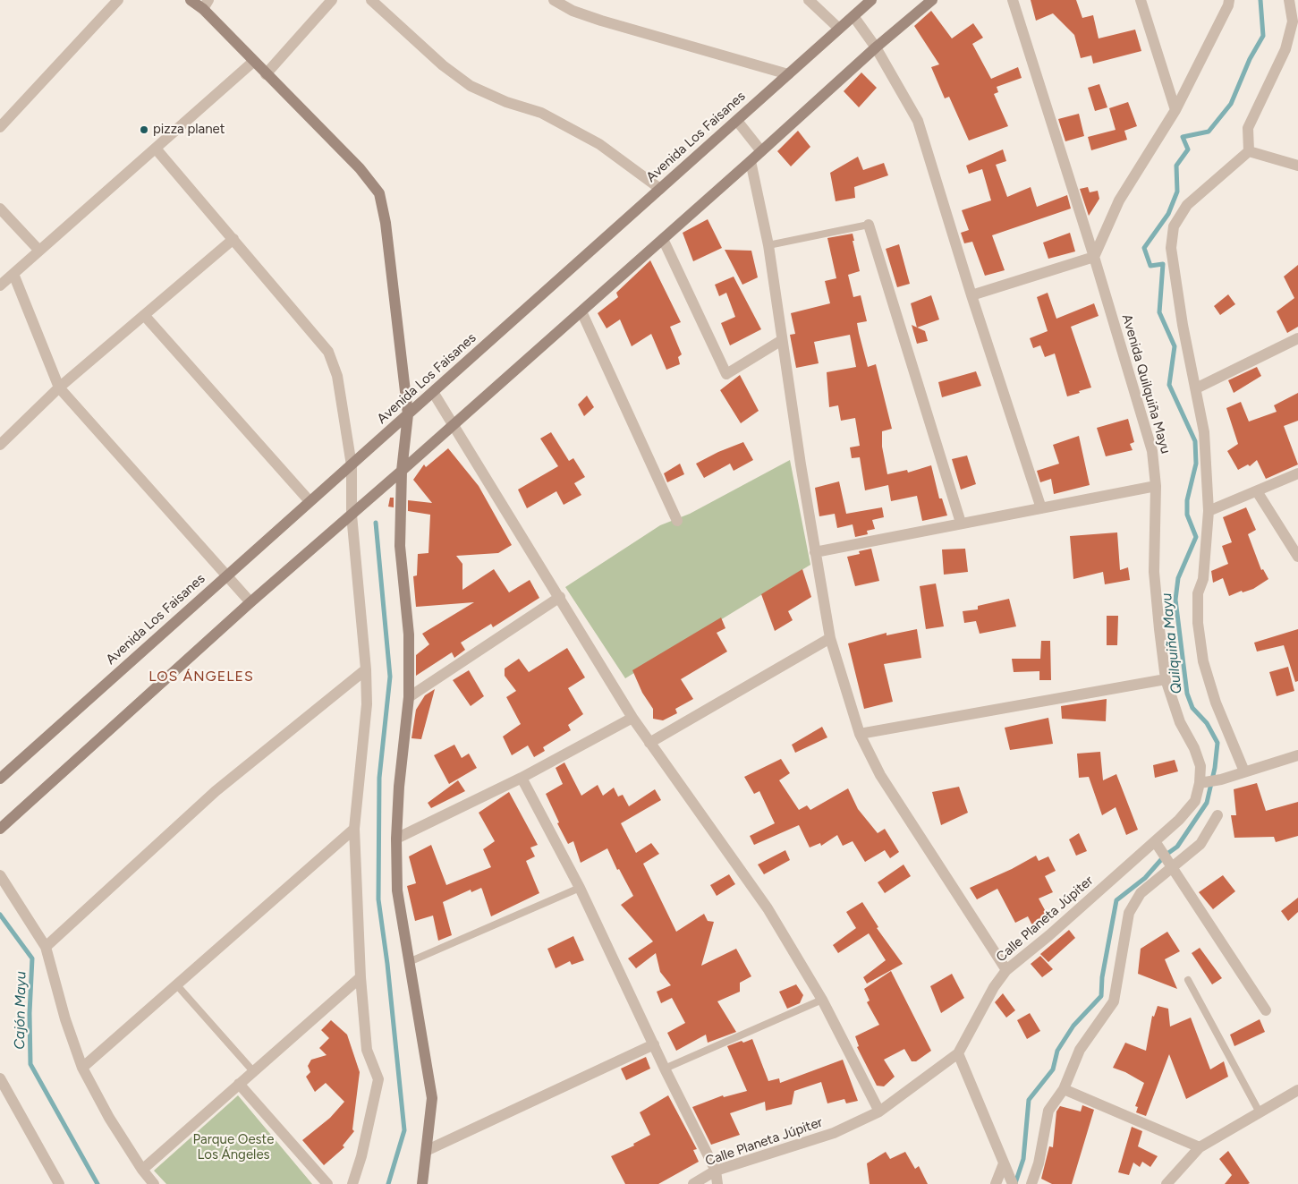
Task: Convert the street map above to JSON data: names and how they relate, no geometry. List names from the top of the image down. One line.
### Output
{"streets":{"street":["Avenida Los Faisanes","Avenida Quilquiña Mayu","Calle Planeta Júpiter"]},"crossings":[["Avenida Quilquiña Mayu","Calle Planeta Júpiter"]],"districts":["LOS ÁNGELES"],"water":["Quilquiña Mayu","Cajón Mayu"],"parks":["Parque Oeste Los Ángeles"],"places":["pizza planet"]}
